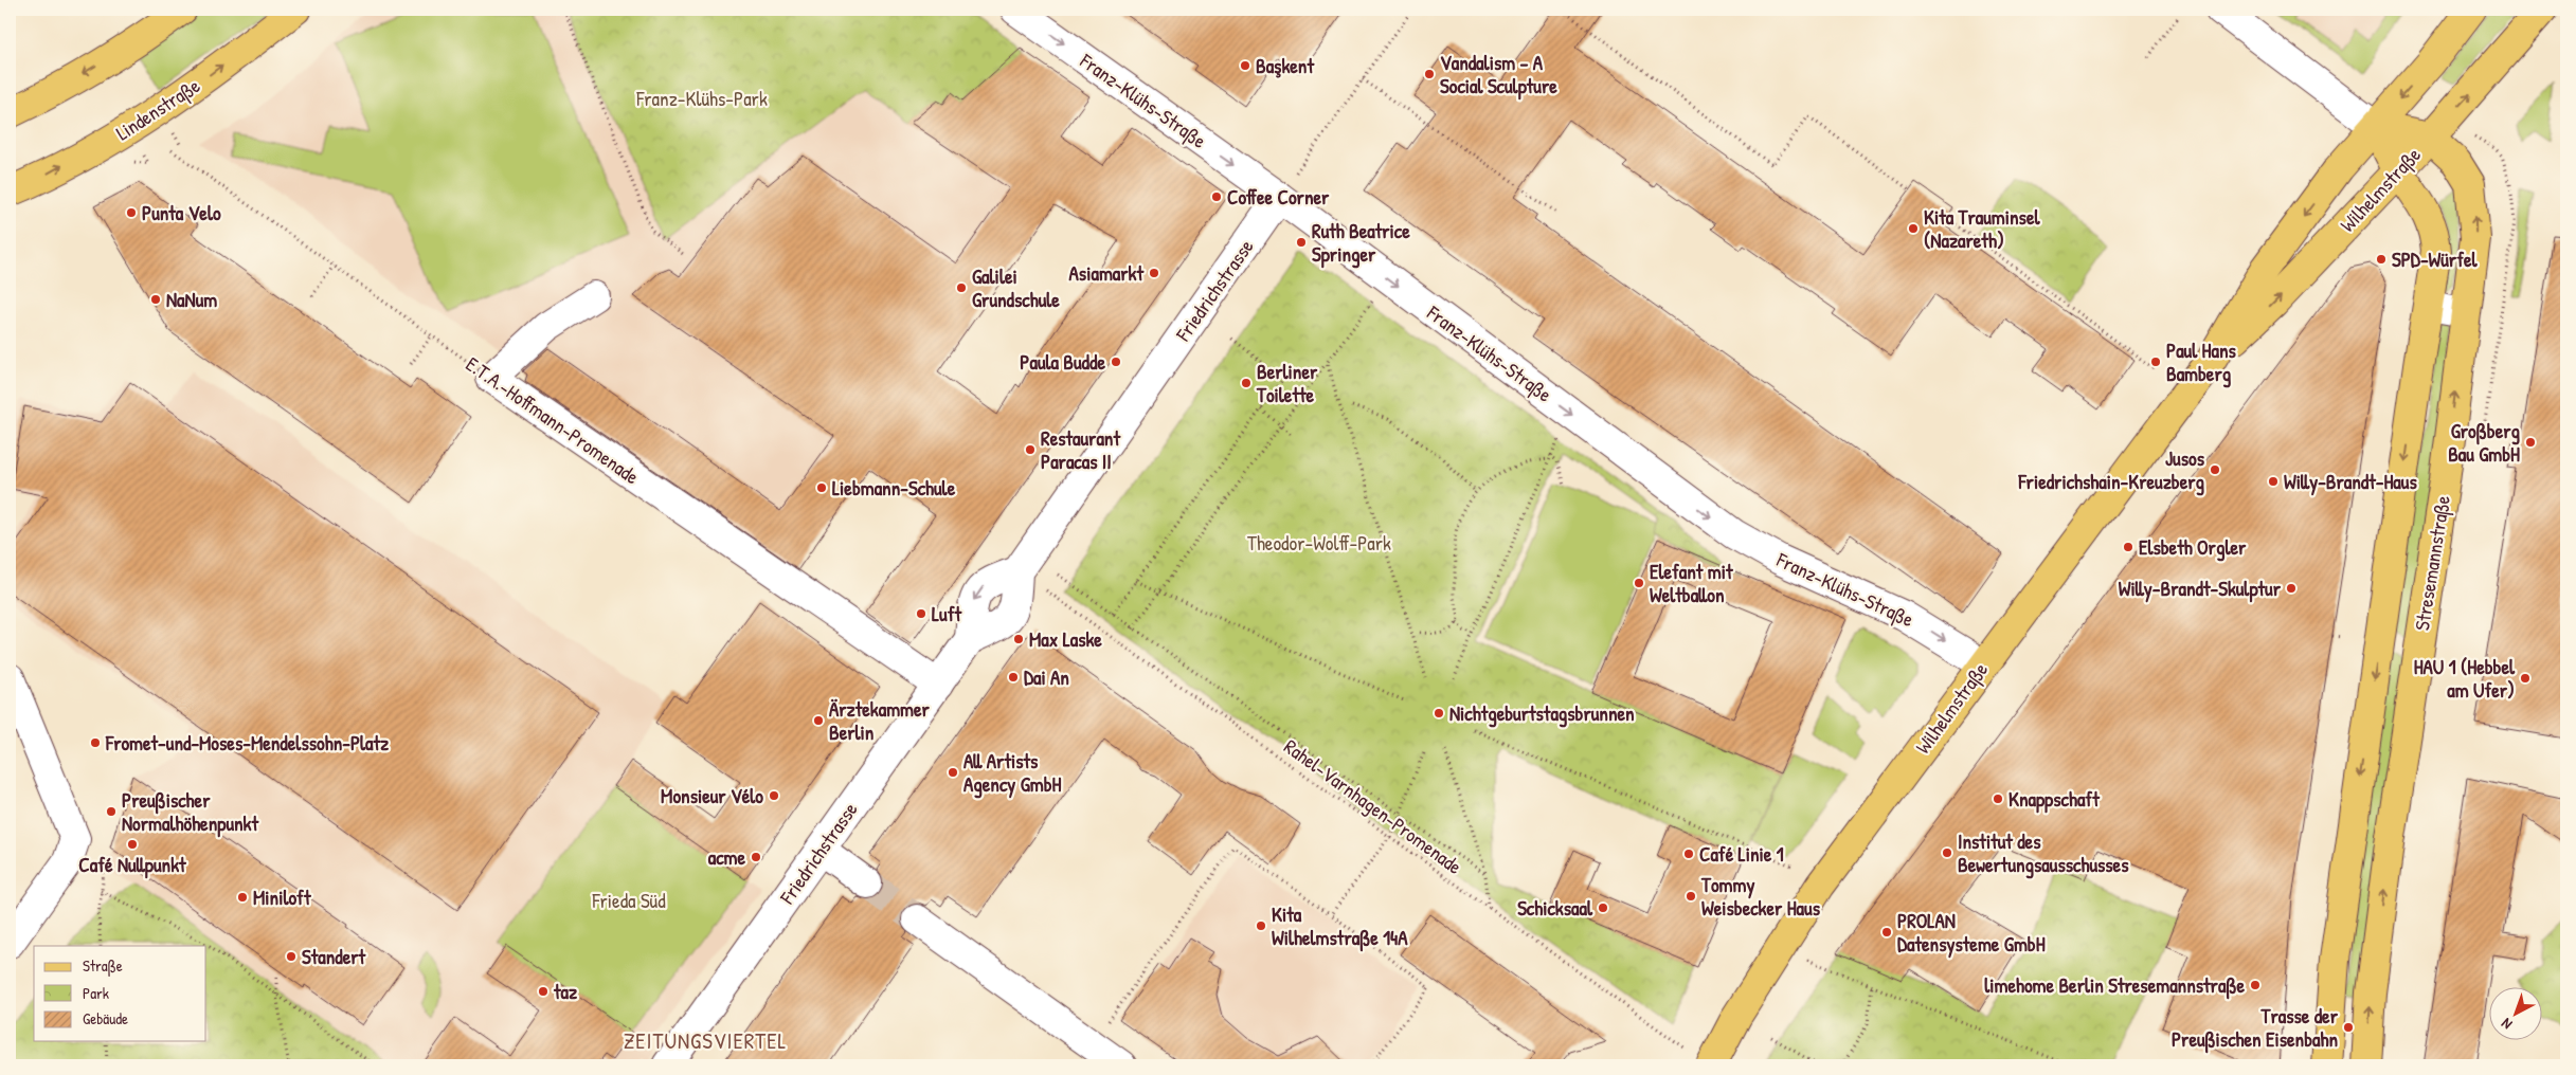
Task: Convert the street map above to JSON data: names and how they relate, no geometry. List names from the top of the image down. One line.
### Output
{"streets":{"main road":["Lindenstraße","Wilhelmstraße","Stresemannstraße"],"street":["Franz-Klühs-Straße","Friedrichstrasse","E.T.A.-Hoffmann-Promenade"],"path":["Rahel-Varnhagen-Promenade"]},"crossings":[["Franz-Klühs-Straße","Wilhelmstraße"],["Franz-Klühs-Straße","Friedrichstrasse"],["Wilhelmstraße","Stresemannstraße"],["Wilhelmstraße","Rahel-Varnhagen-Promenade"],["Friedrichstrasse","E.T.A.-Hoffmann-Promenade"],["Friedrichstrasse","Rahel-Varnhagen-Promenade"]],"one_way":["Franz-Klühs-Straße"],"districts":["ZEITUNGSVIERTEL"],"parks":["Franz-Klühs-Park","Theodor-Wolff-Park","Frieda Süd"],"places":["Başkent","Vandalism – A Social Sculpture","Coffee Corner","Punta Velo","Kita Trauminsel (Nazareth)","Ruth Beatrice Springer","SPD-Würfel","Asiamarkt","Galilei Grundschule","NaNum","Paula Budde","Paul Hans Bamberg","Berliner Toilette","Großberg Bau GmbH","Restaurant Paracas II","Jusos Friedrichshain-Kreuzberg","Willy-Brandt-Haus","Liebmann-Schule","Elsbeth Orgler","Elefant mit Weltballon","Willy-Brandt-Skulptur","Luft","Max Laske","Dai An","HAU 1 (Hebbel am Ufer)","Nichtgeburtstagsbrunnen","Ärztekammer Berlin","Fromet-und-Moses-Mendelssohn-Platz","All Artists Agency GmbH","Monsieur Vélo","Knappschaft","Preußischer Normalhöhenpunkt","Café Nullpunkt","Institut des Bewertungsausschusses","Café Linie 1","acme","Tommy Weisbecker Haus","Miniloft","Schicksaal","Kita Wilhelmstraße 14A","PROLAN Datensysteme GmbH","Standert","limehome Berlin Stresemannstraße","taz","Trasse der Preußischen Eisenbahn"],"legend":["Straße","Park","Gebäude"],"north":"bottom left"}
